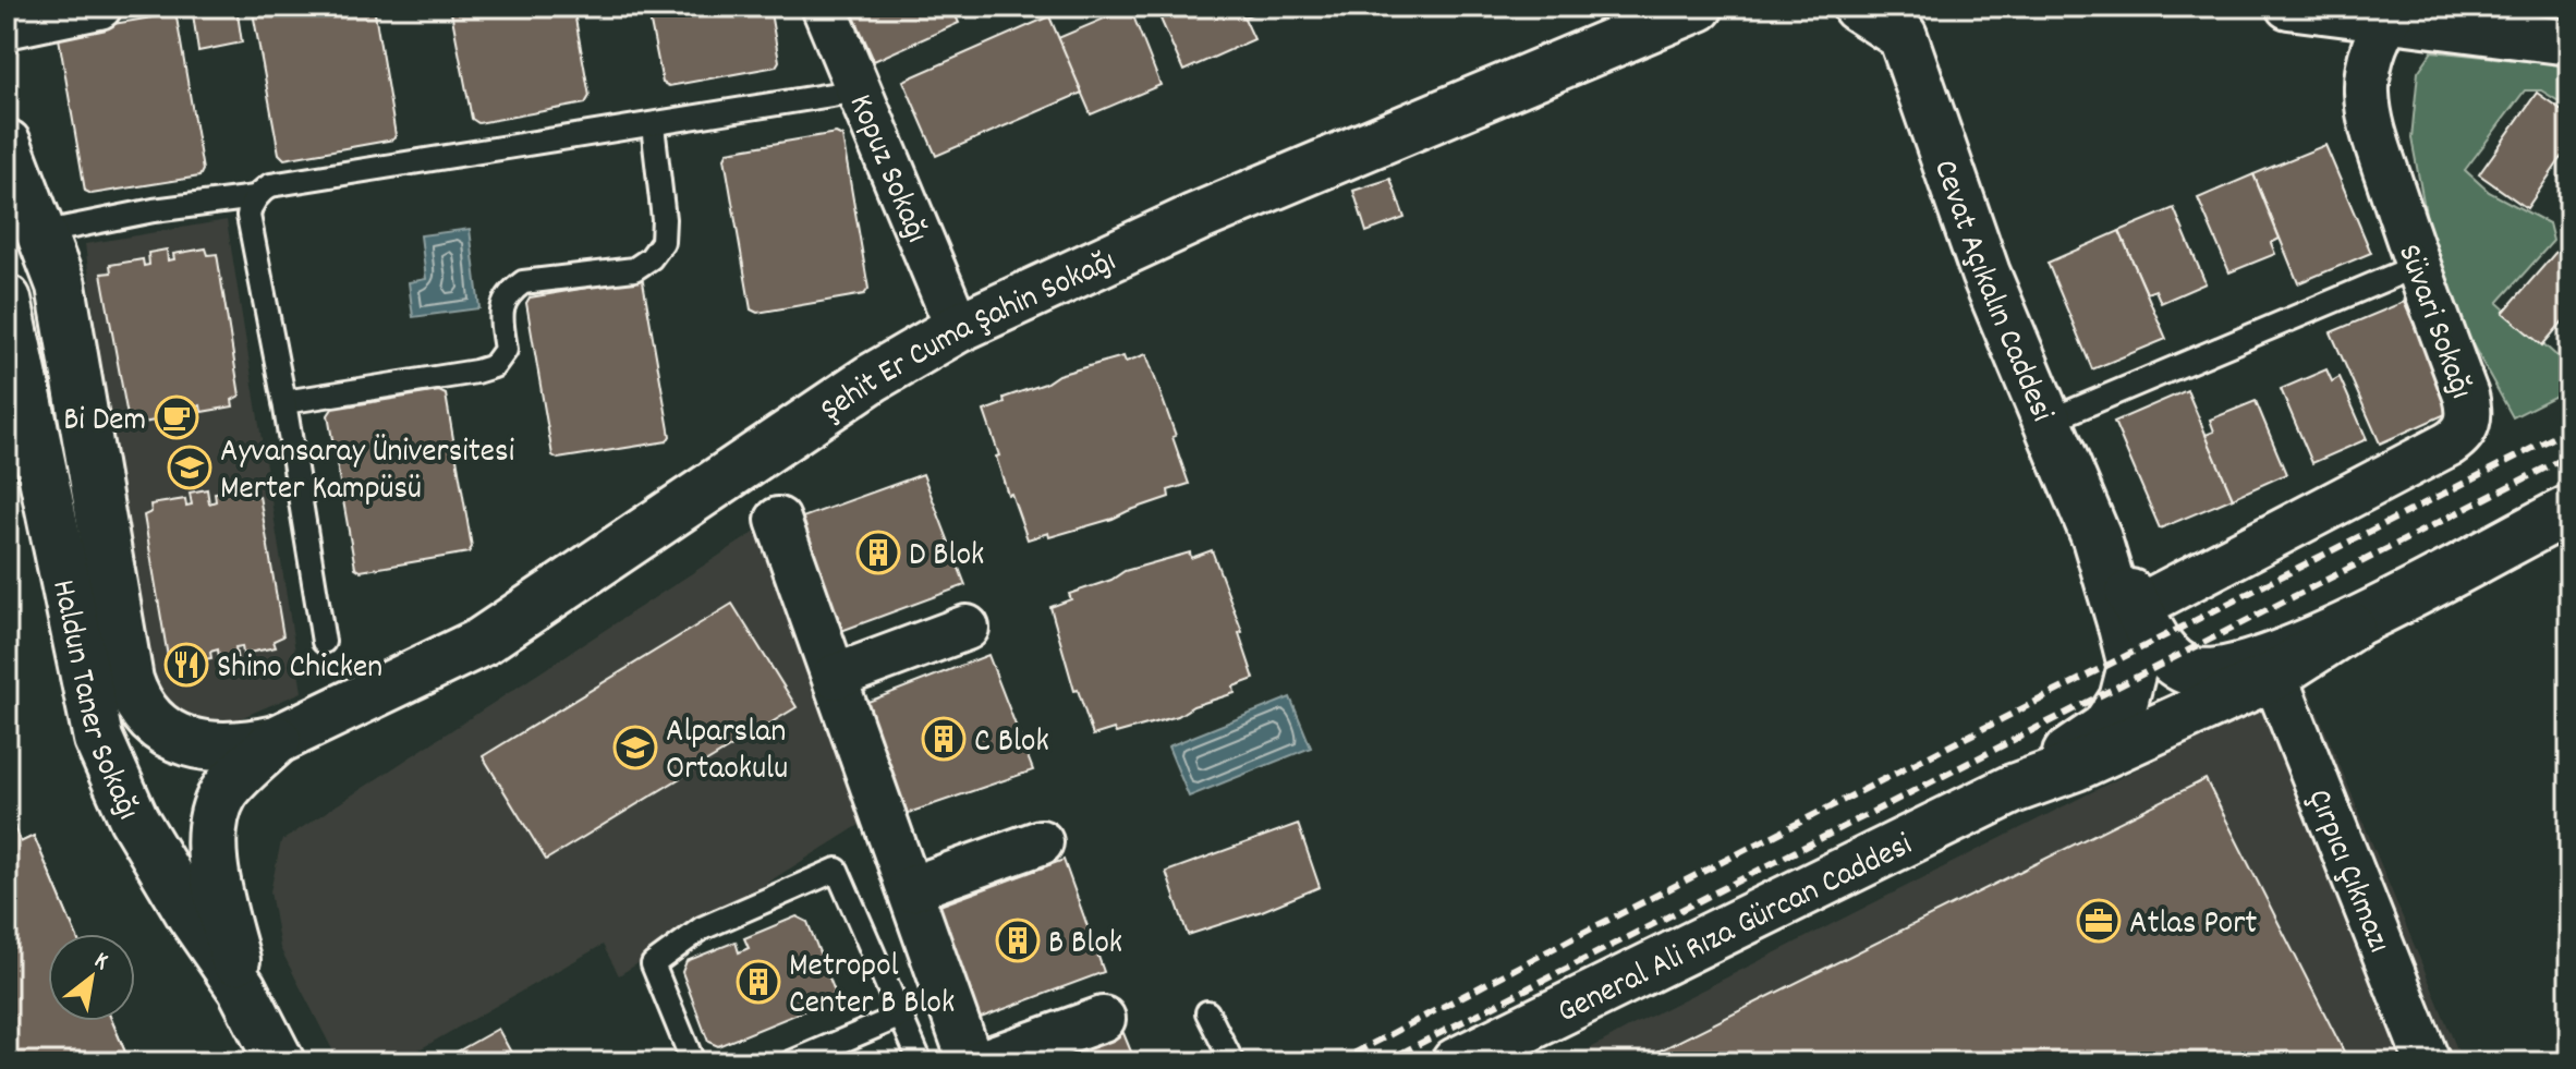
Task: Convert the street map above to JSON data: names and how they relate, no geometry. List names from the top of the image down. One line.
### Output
{"streets":{"main road":["Cevat Açıkalın Caddesi","Şehit Er Cuma Şahin Sokağı","Haldun Taner Sokağı","General Ali Rıza Gürcan Caddesi"],"street":["Kopuz Sokağı","Süvari Sokağı","Çırpıcı Çıkmazı"]},"crossings":[["Kopuz Sokağı","Şehit Er Cuma Şahin Sokağı"]],"places":{"cafe":["Bi Dem"],"school or university":["Ayvansaray Üniversitesi Merter Kampüsü","Alparslan Ortaokulu"],"building":["D Blok","C Blok","B Blok","Metropol Center B Blok"],"restaurant":["Shino Chicken"],"office":["Atlas Port"]},"north":"top right"}
